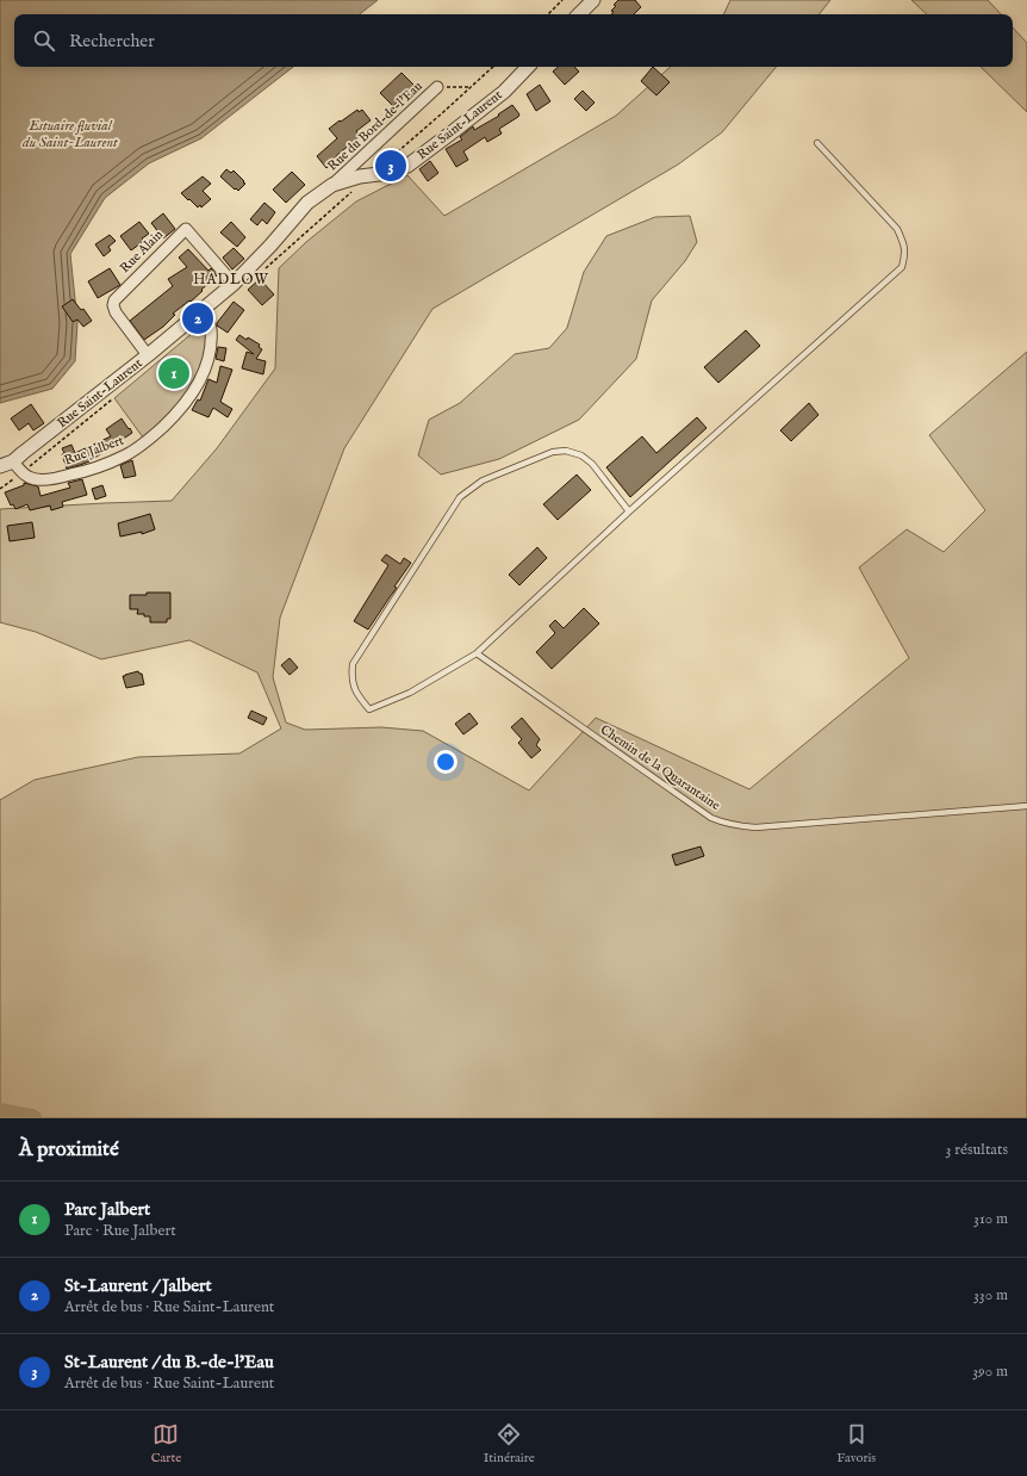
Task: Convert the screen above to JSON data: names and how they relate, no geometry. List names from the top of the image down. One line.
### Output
{"streets":{"street":["Rue Saint-Laurent","Rue du Bord-de-l'Eau","Rue Alain","Rue Jalbert"],"lane":["Chemin de la Quarantaine"]},"crossings":[["Rue Saint-Laurent","Rue du Bord-de-l'Eau"],["Rue Saint-Laurent","Rue Alain"],["Rue Saint-Laurent","Rue Jalbert"]],"districts":["HADLOW"],"water":["Estuaire fluvial du Saint-Laurent"],"page":{"search":"Rechercher","pins":["3","2","1"],"heading":["À proximité","3 résultats"],"list":[{"mark":"1","name":"Parc Jalbert","note":"Parc · Rue Jalbert","value":"310 m"},{"mark":"2","name":"St-Laurent / Jalbert","note":"Arrêt de bus · Rue Saint-Laurent","value":"330 m"},{"mark":"3","name":"St-Laurent / du B.-de-l'Eau","note":"Arrêt de bus · Rue Saint-Laurent","value":"390 m"}],"nav":["Carte","Itinéraire","Favoris"]}}
